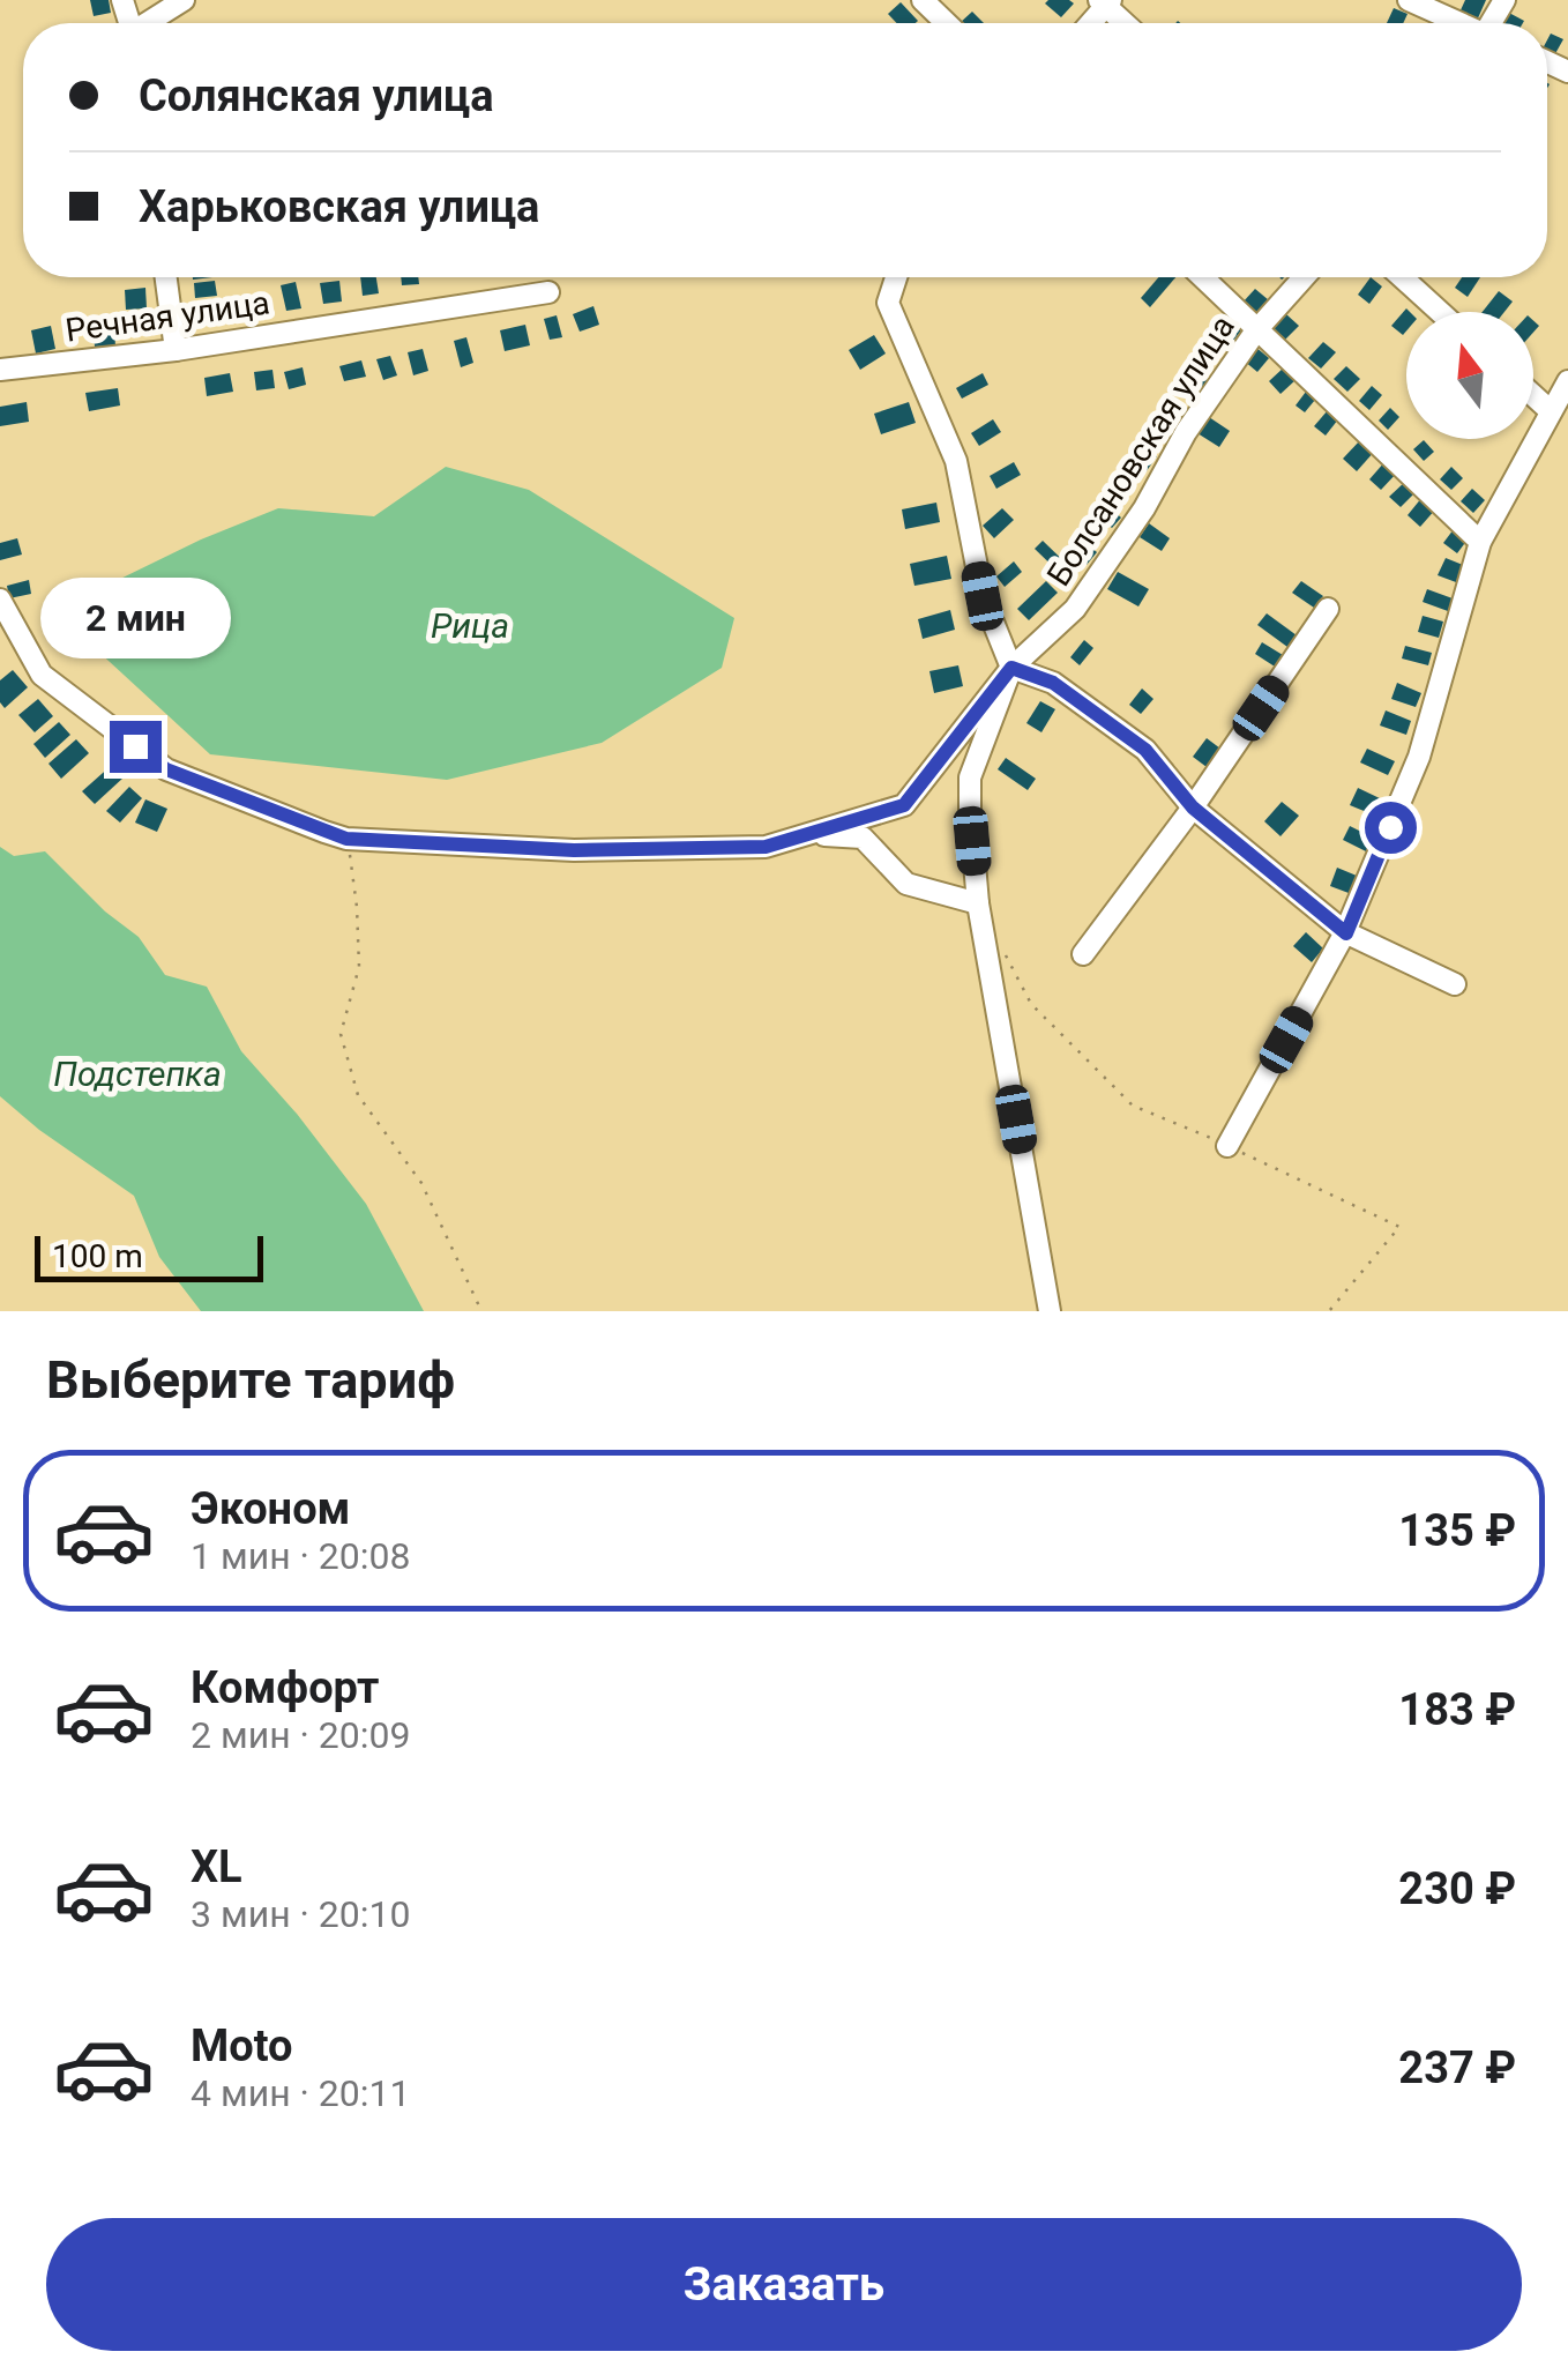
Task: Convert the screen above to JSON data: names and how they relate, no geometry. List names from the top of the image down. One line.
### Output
{"streets":{"street":["Речная улица","Болсановская улица"]},"water":["Рица","Подстепка"],"scale_bar":"100 m","north":"top","page":{"banner":["Солянская улица","Харьковская улица"],"bubble":"2 мин","scale":"100 m","heading":"Выберите тариф","list":[{"name":"Эконом","note":"1 мин · 20:08","value":"135 ₽"},{"name":"Комфорт","note":"2 мин · 20:09","value":"183 ₽"},{"name":"XL","note":"3 мин · 20:10","value":"230 ₽"},{"name":"Moto","note":"4 мин · 20:11","value":"237 ₽"}],"buttons":"Заказать"}}
